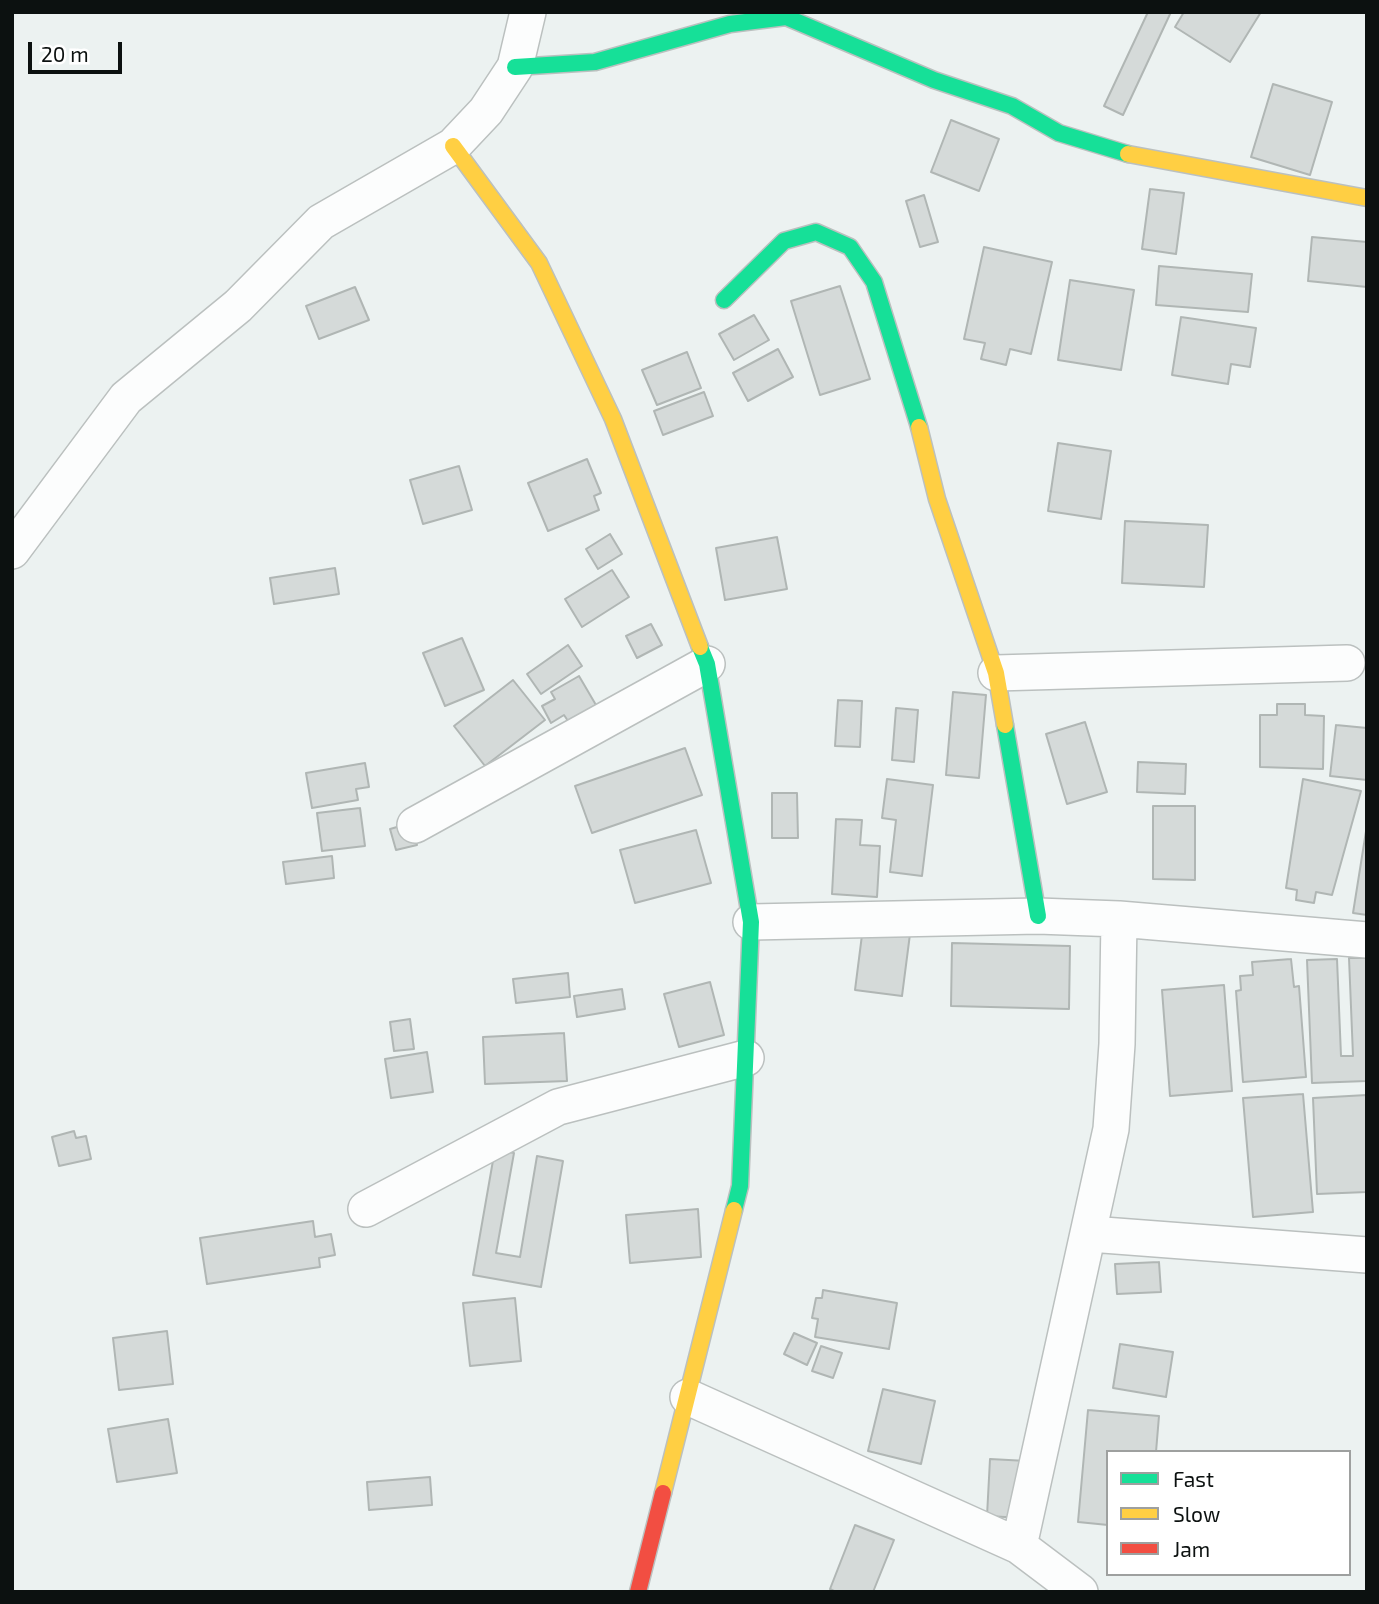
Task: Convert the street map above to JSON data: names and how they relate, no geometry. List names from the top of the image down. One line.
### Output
{"legend":["Fast","Slow","Jam"],"scale_bar":"20 m"}
